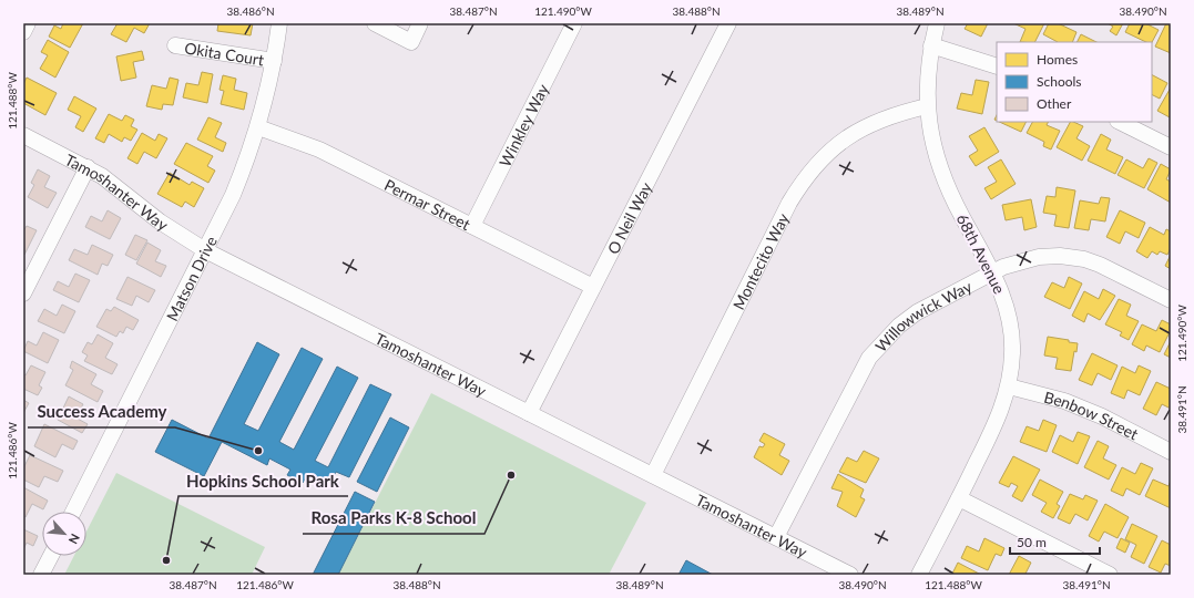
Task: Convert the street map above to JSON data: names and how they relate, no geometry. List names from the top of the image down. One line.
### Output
{"streets":{"street":["Okita Court","Winkley Way","Tamoshanter Way","Permar Street","O Neil Way","68th Avenue","Montecito Way","Matson Drive","Willowwick Way","Benbow Street"]},"crossings":[["Okita Court","Matson Drive"],["Winkley Way","Permar Street"],["Tamoshanter Way","O Neil Way"],["Tamoshanter Way","Montecito Way"],["Tamoshanter Way","Matson Drive"],["Tamoshanter Way","Willowwick Way"],["Permar Street","O Neil Way"],["Permar Street","Matson Drive"],["68th Avenue","Montecito Way"],["68th Avenue","Willowwick Way"],["68th Avenue","Benbow Street"]],"places":["Success Academy","Rosa Parks K-8 School","Hopkins School Park"],"legend":["Homes","Schools","Other"],"scale_bar":"50 m","north":"bottom right","coordinates":["38.486°N","38.487°N","121.490°W","38.488°N","38.489°N","38.490°N","121.488°W","38.491°N","121.486°W"]}
